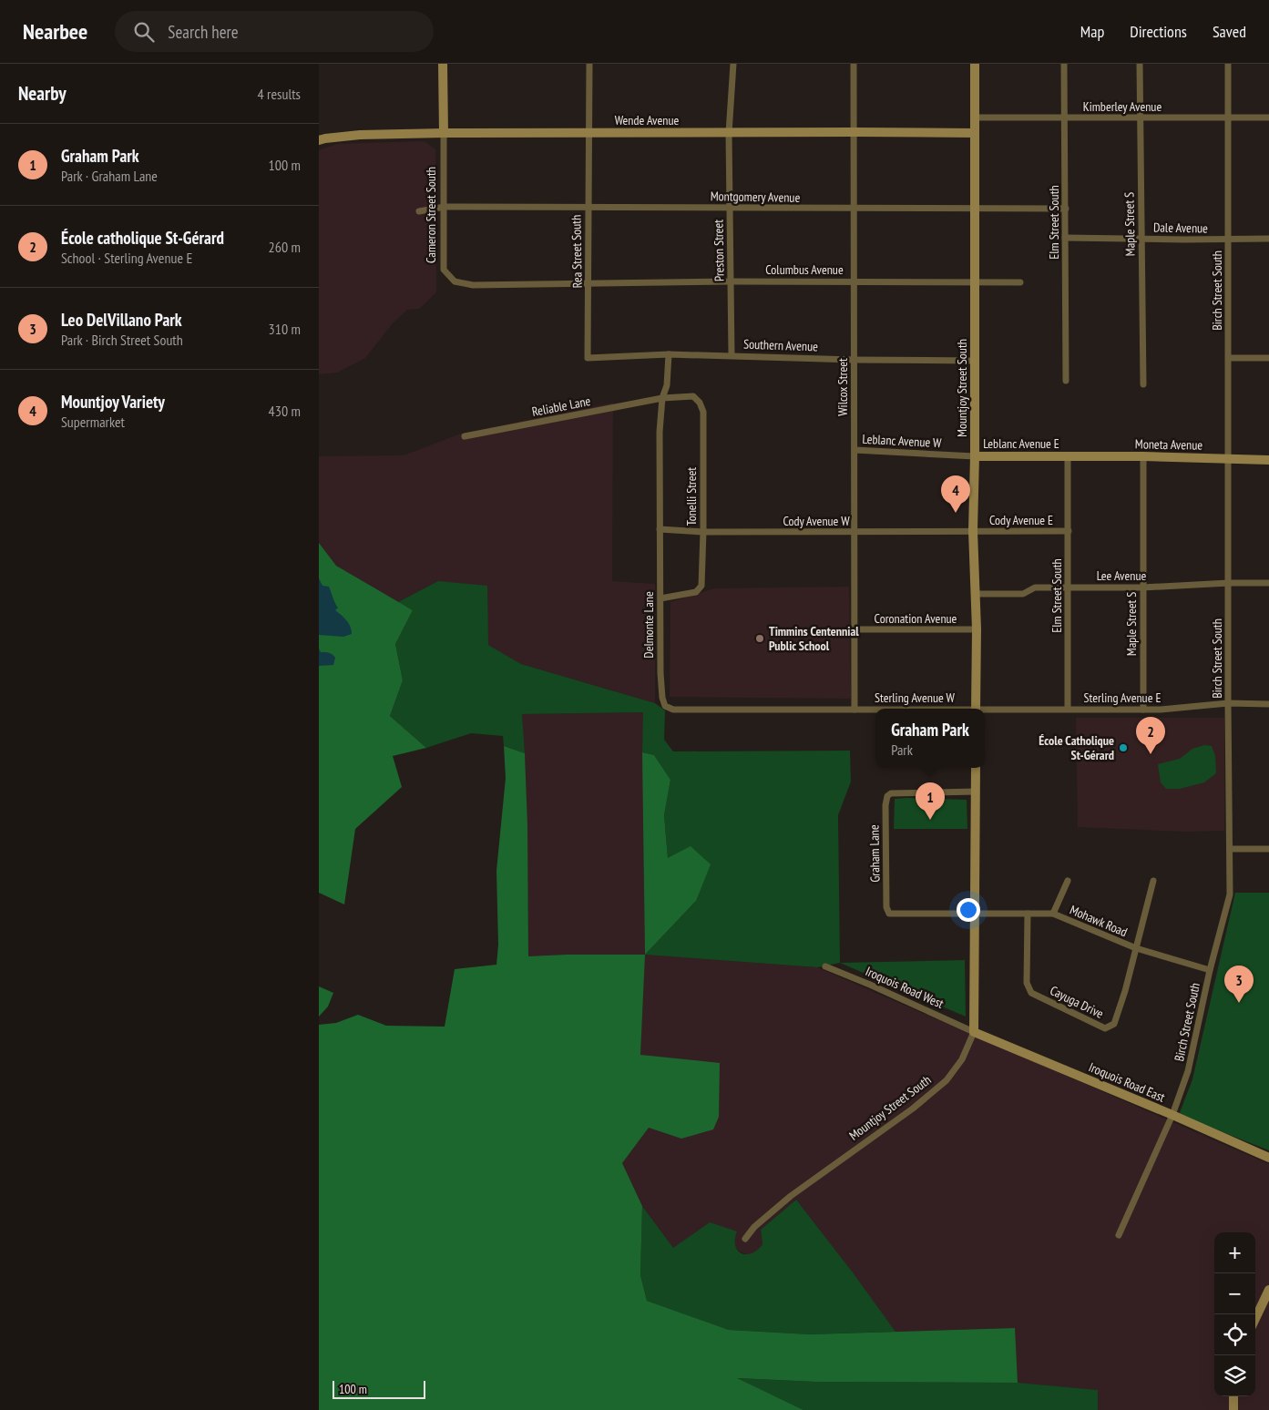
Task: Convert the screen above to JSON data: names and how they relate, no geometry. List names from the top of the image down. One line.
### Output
{"streets":{"street":["Kimberley Avenue","Wende Avenue","Montgomery Avenue","Cameron Street South","Elm Street South","Maple Street S","Dale Avenue","Preston Street","Rea Street South","Columbus Avenue","Birch Street South","Southern Avenue","Wilcox Street","Mountjoy Street South","Reliable Lane","Leblanc Avenue W","Leblanc Avenue E","Moneta Avenue","Tonelli Street","Cody Avenue E","Cody Avenue W","Lee Avenue","Coronation Avenue","Delmonte Lane","Sterling Avenue W","Sterling Avenue E","Graham Lane","Mohawk Road","Iroquois Road West","Cayuga Drive","Iroquois Road East"]},"crossings":[["Kimberley Avenue","Elm Street South"],["Kimberley Avenue","Maple Street S"],["Kimberley Avenue","Birch Street South"],["Kimberley Avenue","Mountjoy Street South"],["Wende Avenue","Cameron Street South"],["Wende Avenue","Preston Street"],["Wende Avenue","Rea Street South"],["Wende Avenue","Wilcox Street"],["Wende Avenue","Mountjoy Street South"],["Montgomery Avenue","Cameron Street South"],["Montgomery Avenue","Elm Street South"],["Montgomery Avenue","Preston Street"],["Montgomery Avenue","Rea Street South"],["Montgomery Avenue","Wilcox Street"],["Montgomery Avenue","Mountjoy Street South"],["Cameron Street South","Rea Street South"],["Cameron Street South","Columbus Avenue"],["Elm Street South","Dale Avenue"],["Elm Street South","Leblanc Avenue E"],["Elm Street South","Moneta Avenue"],["Elm Street South","Cody Avenue E"],["Elm Street South","Lee Avenue"],["Elm Street South","Sterling Avenue E"],["Maple Street S","Dale Avenue"],["Maple Street S","Moneta Avenue"],["Maple Street S","Lee Avenue"],["Maple Street S","Sterling Avenue E"],["Dale Avenue","Birch Street South"],["Preston Street","Columbus Avenue"],["Preston Street","Southern Avenue"],["Rea Street South","Columbus Avenue"],["Rea Street South","Southern Avenue"],["Rea Street South","Delmonte Lane"],["Columbus Avenue","Wilcox Street"],["Columbus Avenue","Mountjoy Street South"],["Birch Street South","Moneta Avenue"],["Birch Street South","Lee Avenue"],["Birch Street South","Sterling Avenue E"],["Birch Street South","Mohawk Road"],["Birch Street South","Iroquois Road East"],["Southern Avenue","Wilcox Street"],["Southern Avenue","Mountjoy Street South"],["Southern Avenue","Delmonte Lane"],["Wilcox Street","Leblanc Avenue W"],["Wilcox Street","Cody Avenue W"],["Wilcox Street","Coronation Avenue"],["Wilcox Street","Delmonte Lane"],["Wilcox Street","Sterling Avenue W"],["Mountjoy Street South","Leblanc Avenue W"],["Mountjoy Street South","Leblanc Avenue E"],["Mountjoy Street South","Cody Avenue E"],["Mountjoy Street South","Cody Avenue W"],["Mountjoy Street South","Lee Avenue"],["Mountjoy Street South","Coronation Avenue"],["Mountjoy Street South","Graham Lane"],["Mountjoy Street South","Mohawk Road"],["Mountjoy Street South","Iroquois Road West"],["Mountjoy Street South","Iroquois Road East"],["Reliable Lane","Tonelli Street"],["Reliable Lane","Delmonte Lane"],["Leblanc Avenue W","Leblanc Avenue E"],["Leblanc Avenue E","Moneta Avenue"],["Tonelli Street","Cody Avenue W"],["Tonelli Street","Delmonte Lane"],["Cody Avenue E","Cody Avenue W"],["Cody Avenue W","Delmonte Lane"],["Delmonte Lane","Sterling Avenue W"],["Graham Lane","Mohawk Road"],["Mohawk Road","Cayuga Drive"],["Iroquois Road West","Iroquois Road East"]],"places":["Timmins Centennial Public School","École Catholique St-Gérard"],"scale_bar":"100 m","page":{"header":"Nearbee","search":"Search here","nav":["Map","Directions","Saved"],"heading":["Nearby","4 results"],"list":[{"mark":"1","name":"Graham Park","note":"Park · Graham Lane","value":"100 m"},{"mark":"2","name":"École catholique St-Gérard","note":"School · Sterling Avenue E","value":"260 m"},{"mark":"3","name":"Leo DelVillano Park","note":"Park · Birch Street South","value":"310 m"},{"mark":"4","name":"Mountjoy Variety","note":"Supermarket","value":"430 m"}],"pins":["4","2","1","3"],"popup":["Graham Park","Park"],"map_buttons":["+","−"],"scale":"100 m"}}
